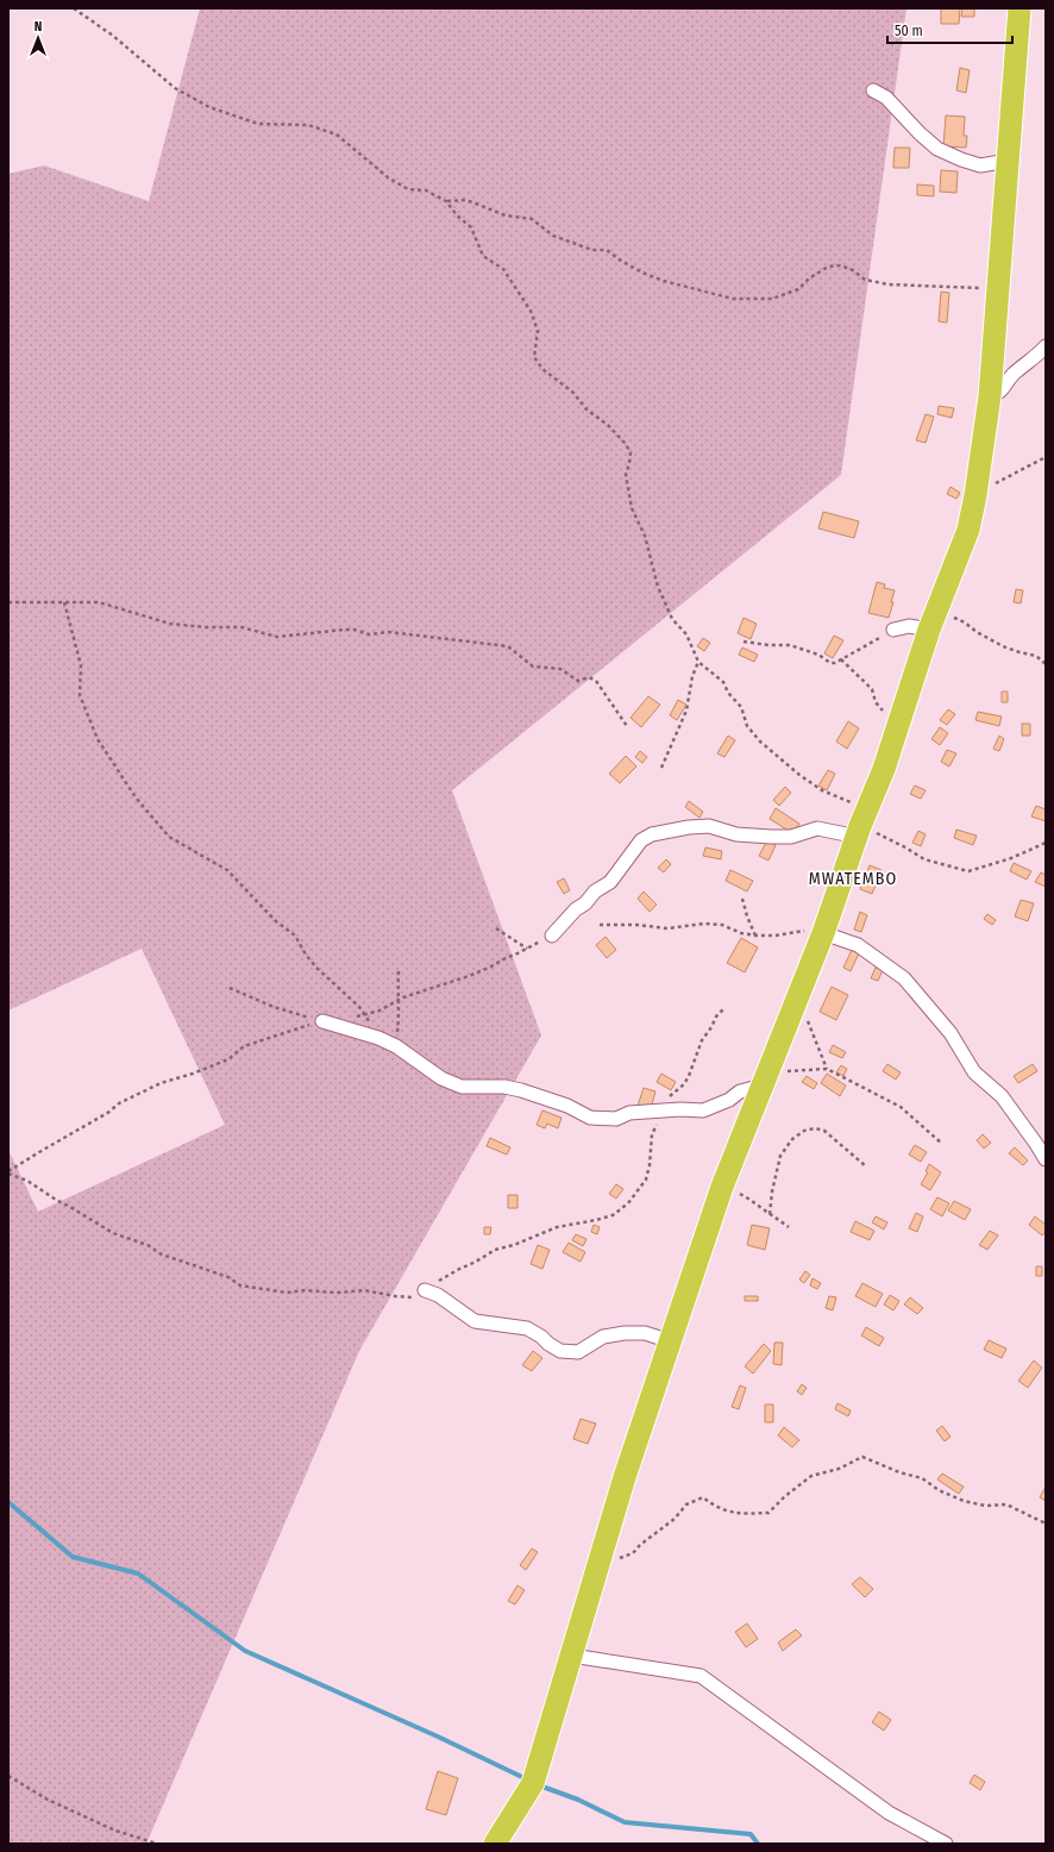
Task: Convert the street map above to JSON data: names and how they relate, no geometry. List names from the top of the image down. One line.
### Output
{"districts":["MWATEMBO"],"scale_bar":"50 m","north":"top"}
